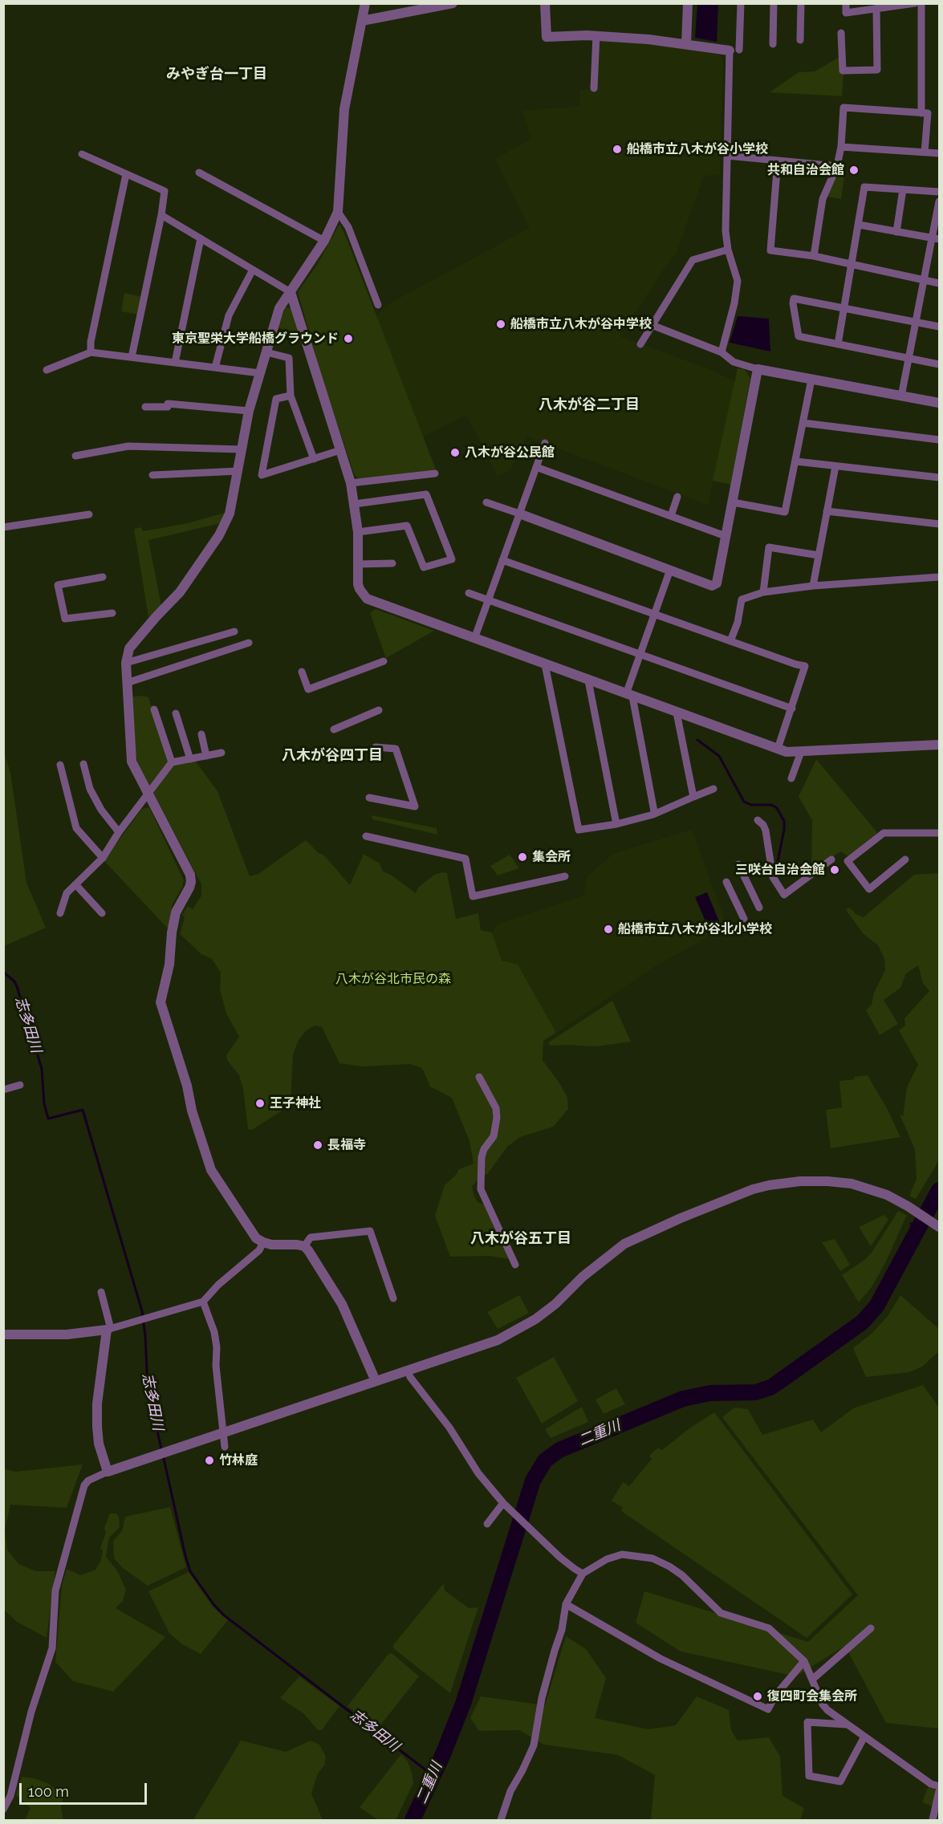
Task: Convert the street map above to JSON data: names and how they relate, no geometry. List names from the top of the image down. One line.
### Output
{"districts":["みやぎ台一丁目","八木が谷二丁目","八木が谷四丁目","八木が谷五丁目"],"water":["志多田川","二重川"],"parks":["八木が谷北市民の森"],"places":["船橋市立八木が谷小学校","共和自治会館","船橋市立八木が谷中学校","東京聖栄大学船橋グラウンド","八木が谷公民館","集会所","三咲台自治会館","船橋市立八木が谷北小学校","王子神社","長福寺","竹林庭","復四町会集会所"],"scale_bar":"100 m"}
